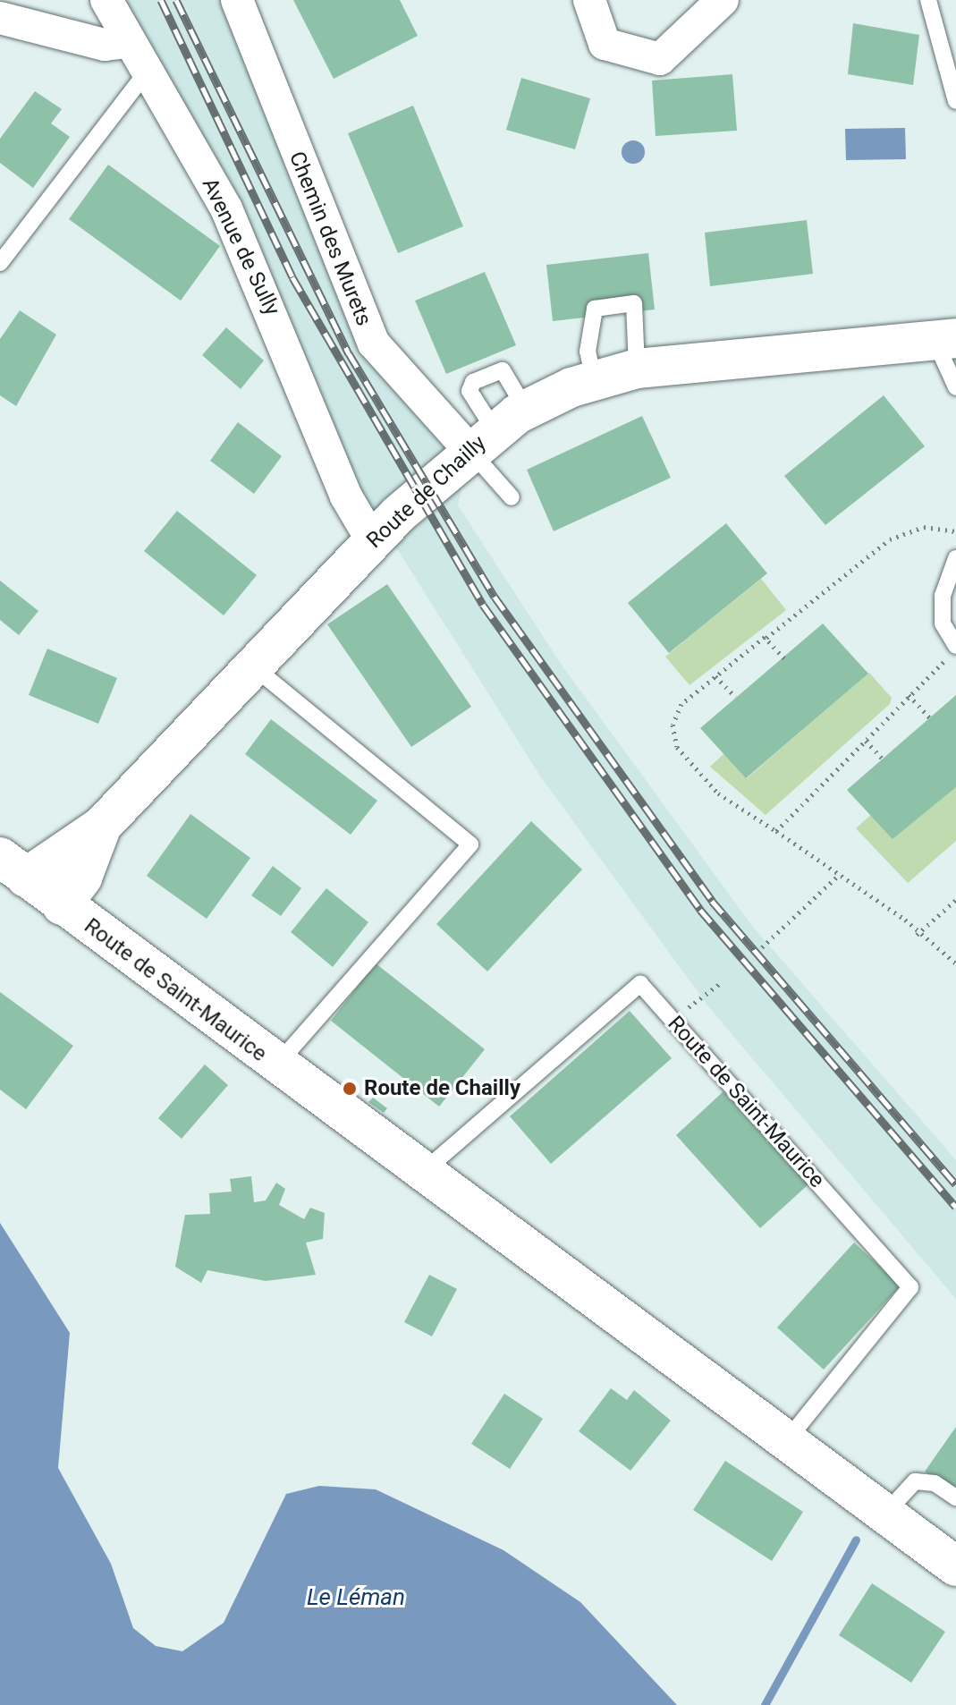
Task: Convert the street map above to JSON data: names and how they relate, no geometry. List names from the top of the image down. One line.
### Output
{"streets":{"main road":["Route de Chailly","Route de Saint-Maurice"],"street":["Chemin des Murets","Avenue de Sully"]},"crossings":[["Chemin des Murets","Route de Chailly"],["Avenue de Sully","Route de Chailly"],["Route de Chailly","Route de Saint-Maurice"]],"water":["Le Léman"],"places":["Route de Chailly"]}
